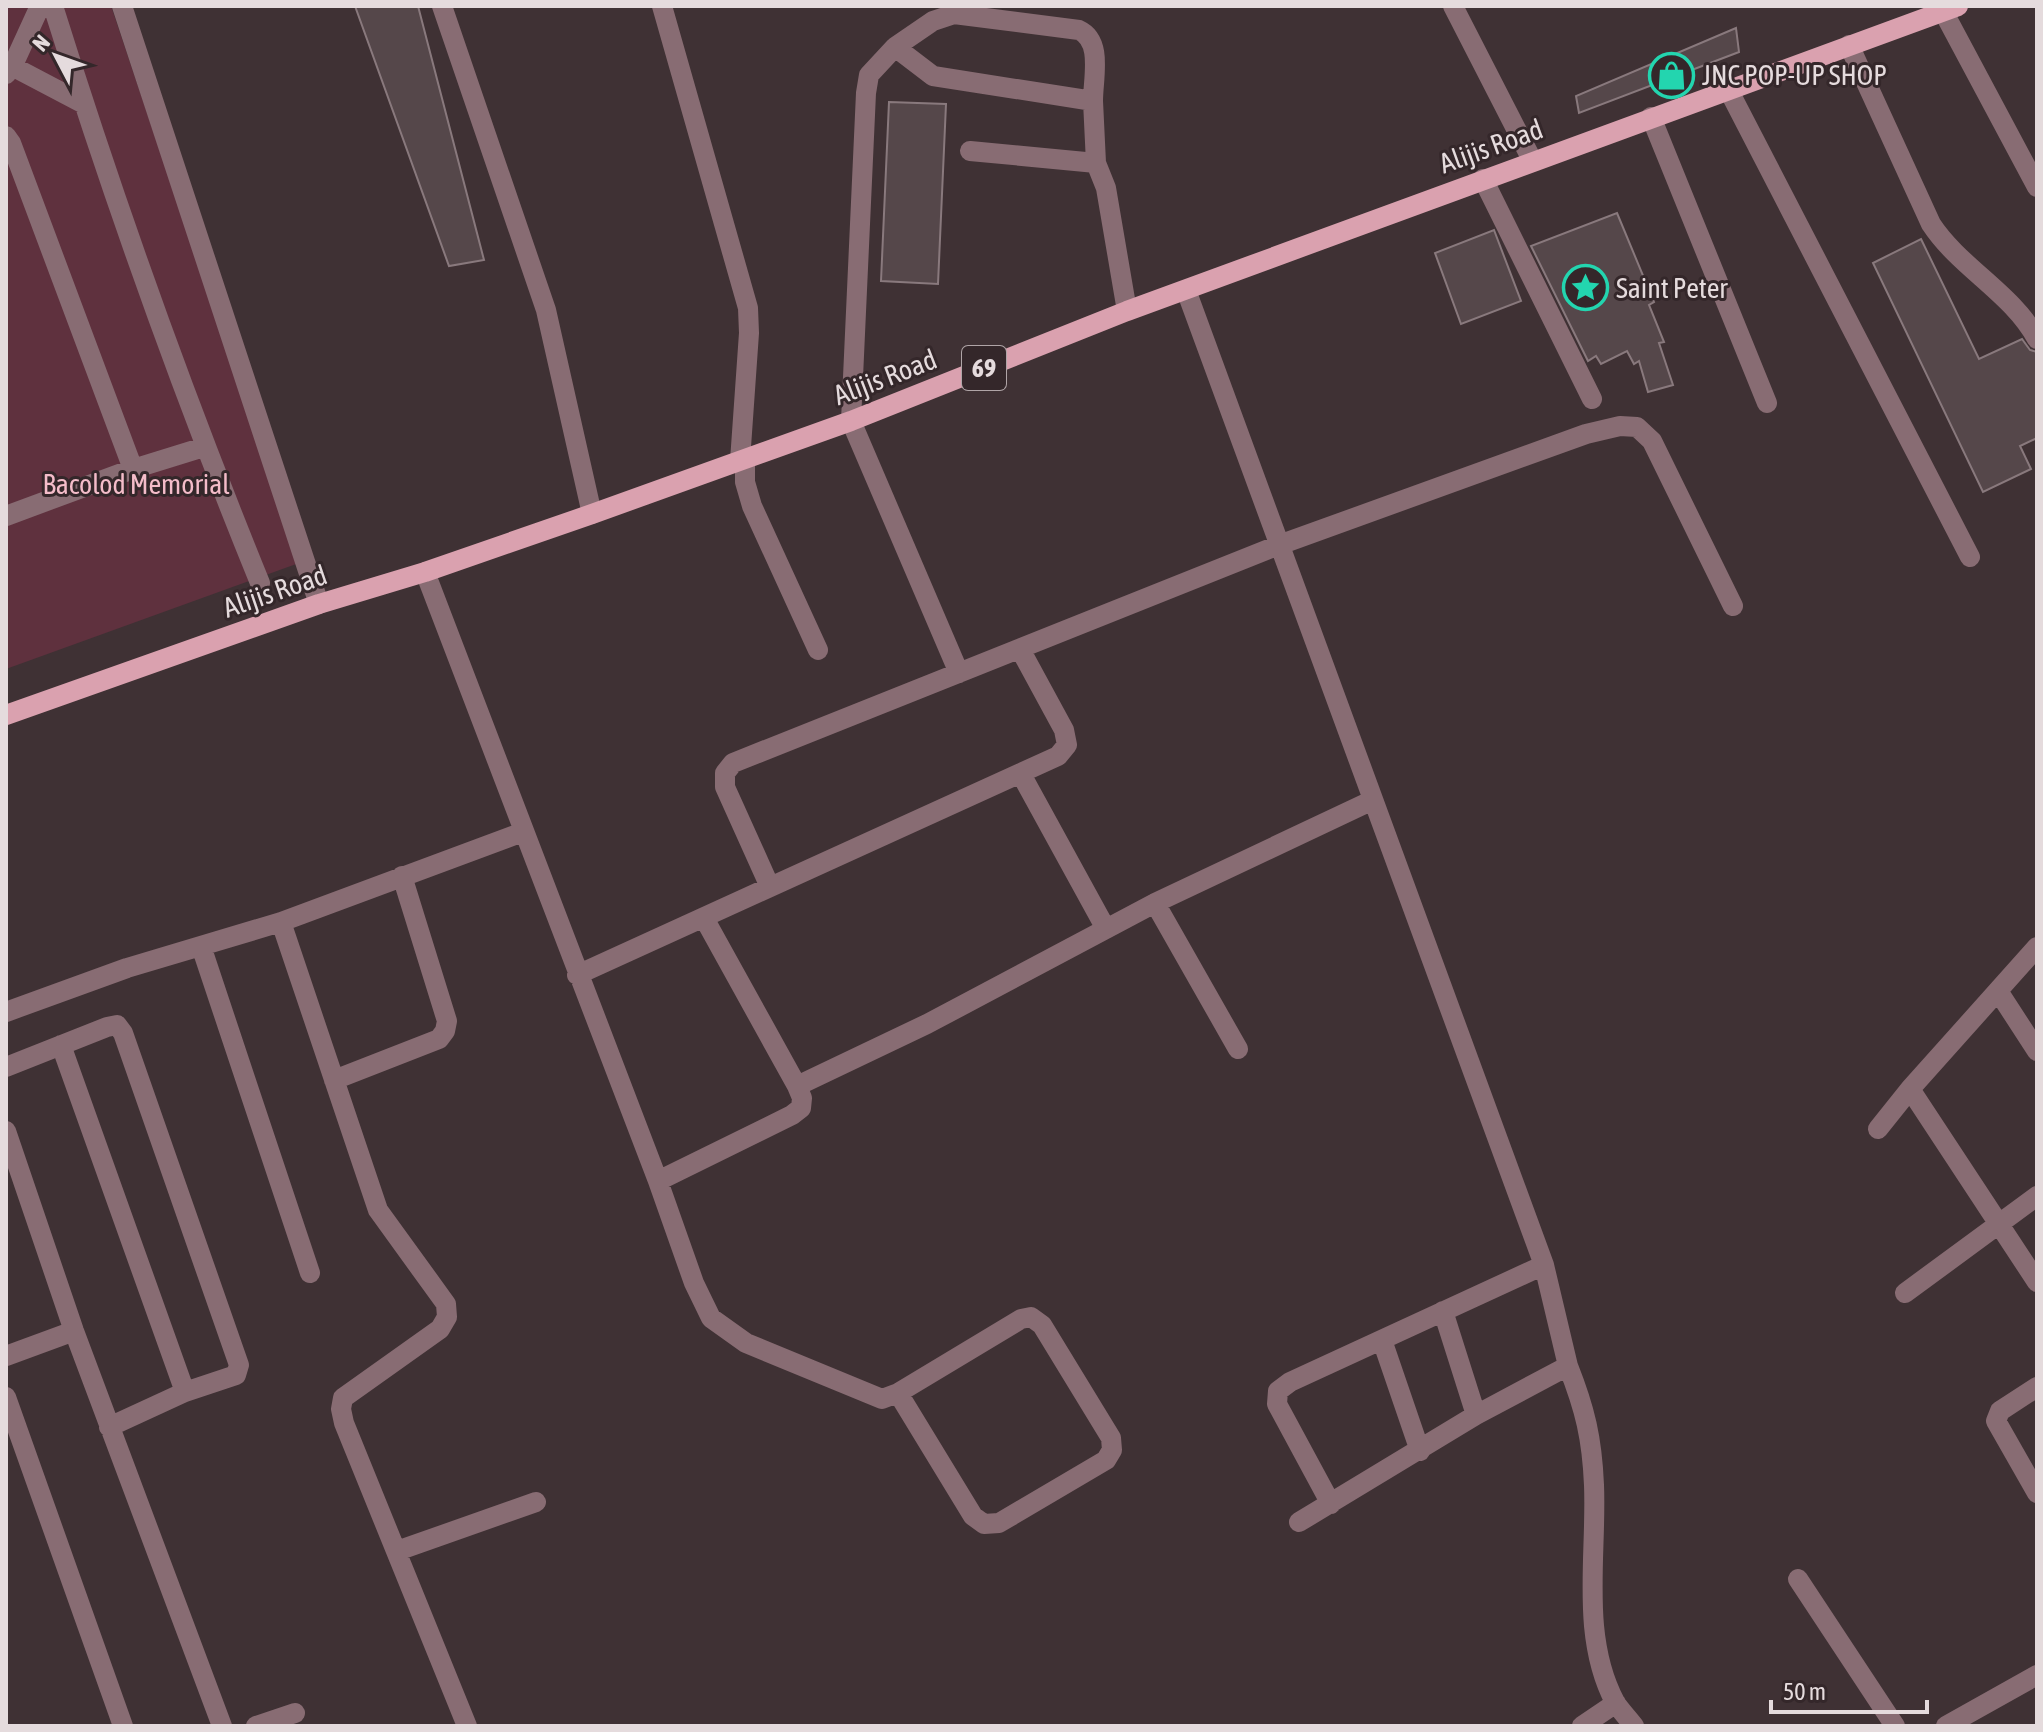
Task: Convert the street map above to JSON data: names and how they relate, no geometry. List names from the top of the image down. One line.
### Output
{"streets":{"main road":["Alijis Road","69"]},"parks":["Bacolod Memorial"],"places":{"shop":["JNC POP-UP SHOP"],"place":["Saint Peter"]},"scale_bar":"50 m","north":"top left"}
